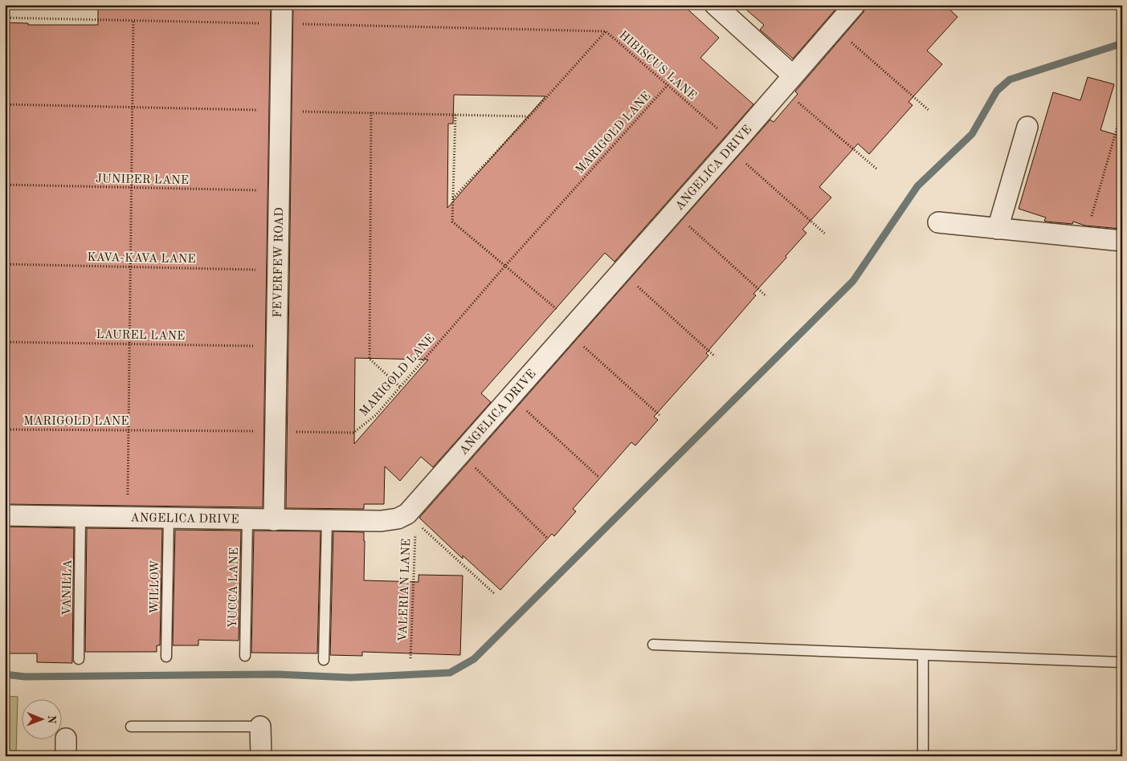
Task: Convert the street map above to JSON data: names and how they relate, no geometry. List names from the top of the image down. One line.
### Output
{"streets":{"street":["ANGELICA DRIVE","FEVERFEW ROAD"],"lane":["WILLOW","VANILLA","YUCCA LANE"],"path":["HIBISCUS LANE","MARIGOLD LANE","JUNIPER LANE","KAVA-KAVA LANE","LAUREL LANE","VALERIAN LANE"]},"crossings":[["HIBISCUS LANE","MARIGOLD LANE"],["HIBISCUS LANE","ANGELICA DRIVE"],["HIBISCUS LANE","FEVERFEW ROAD"],["MARIGOLD LANE","FEVERFEW ROAD"],["ANGELICA DRIVE","FEVERFEW ROAD"],["ANGELICA DRIVE","WILLOW"],["ANGELICA DRIVE","VANILLA"],["ANGELICA DRIVE","YUCCA LANE"],["ANGELICA DRIVE","VALERIAN LANE"],["JUNIPER LANE","FEVERFEW ROAD"],["KAVA-KAVA LANE","FEVERFEW ROAD"],["FEVERFEW ROAD","LAUREL LANE"]],"north":"right"}
